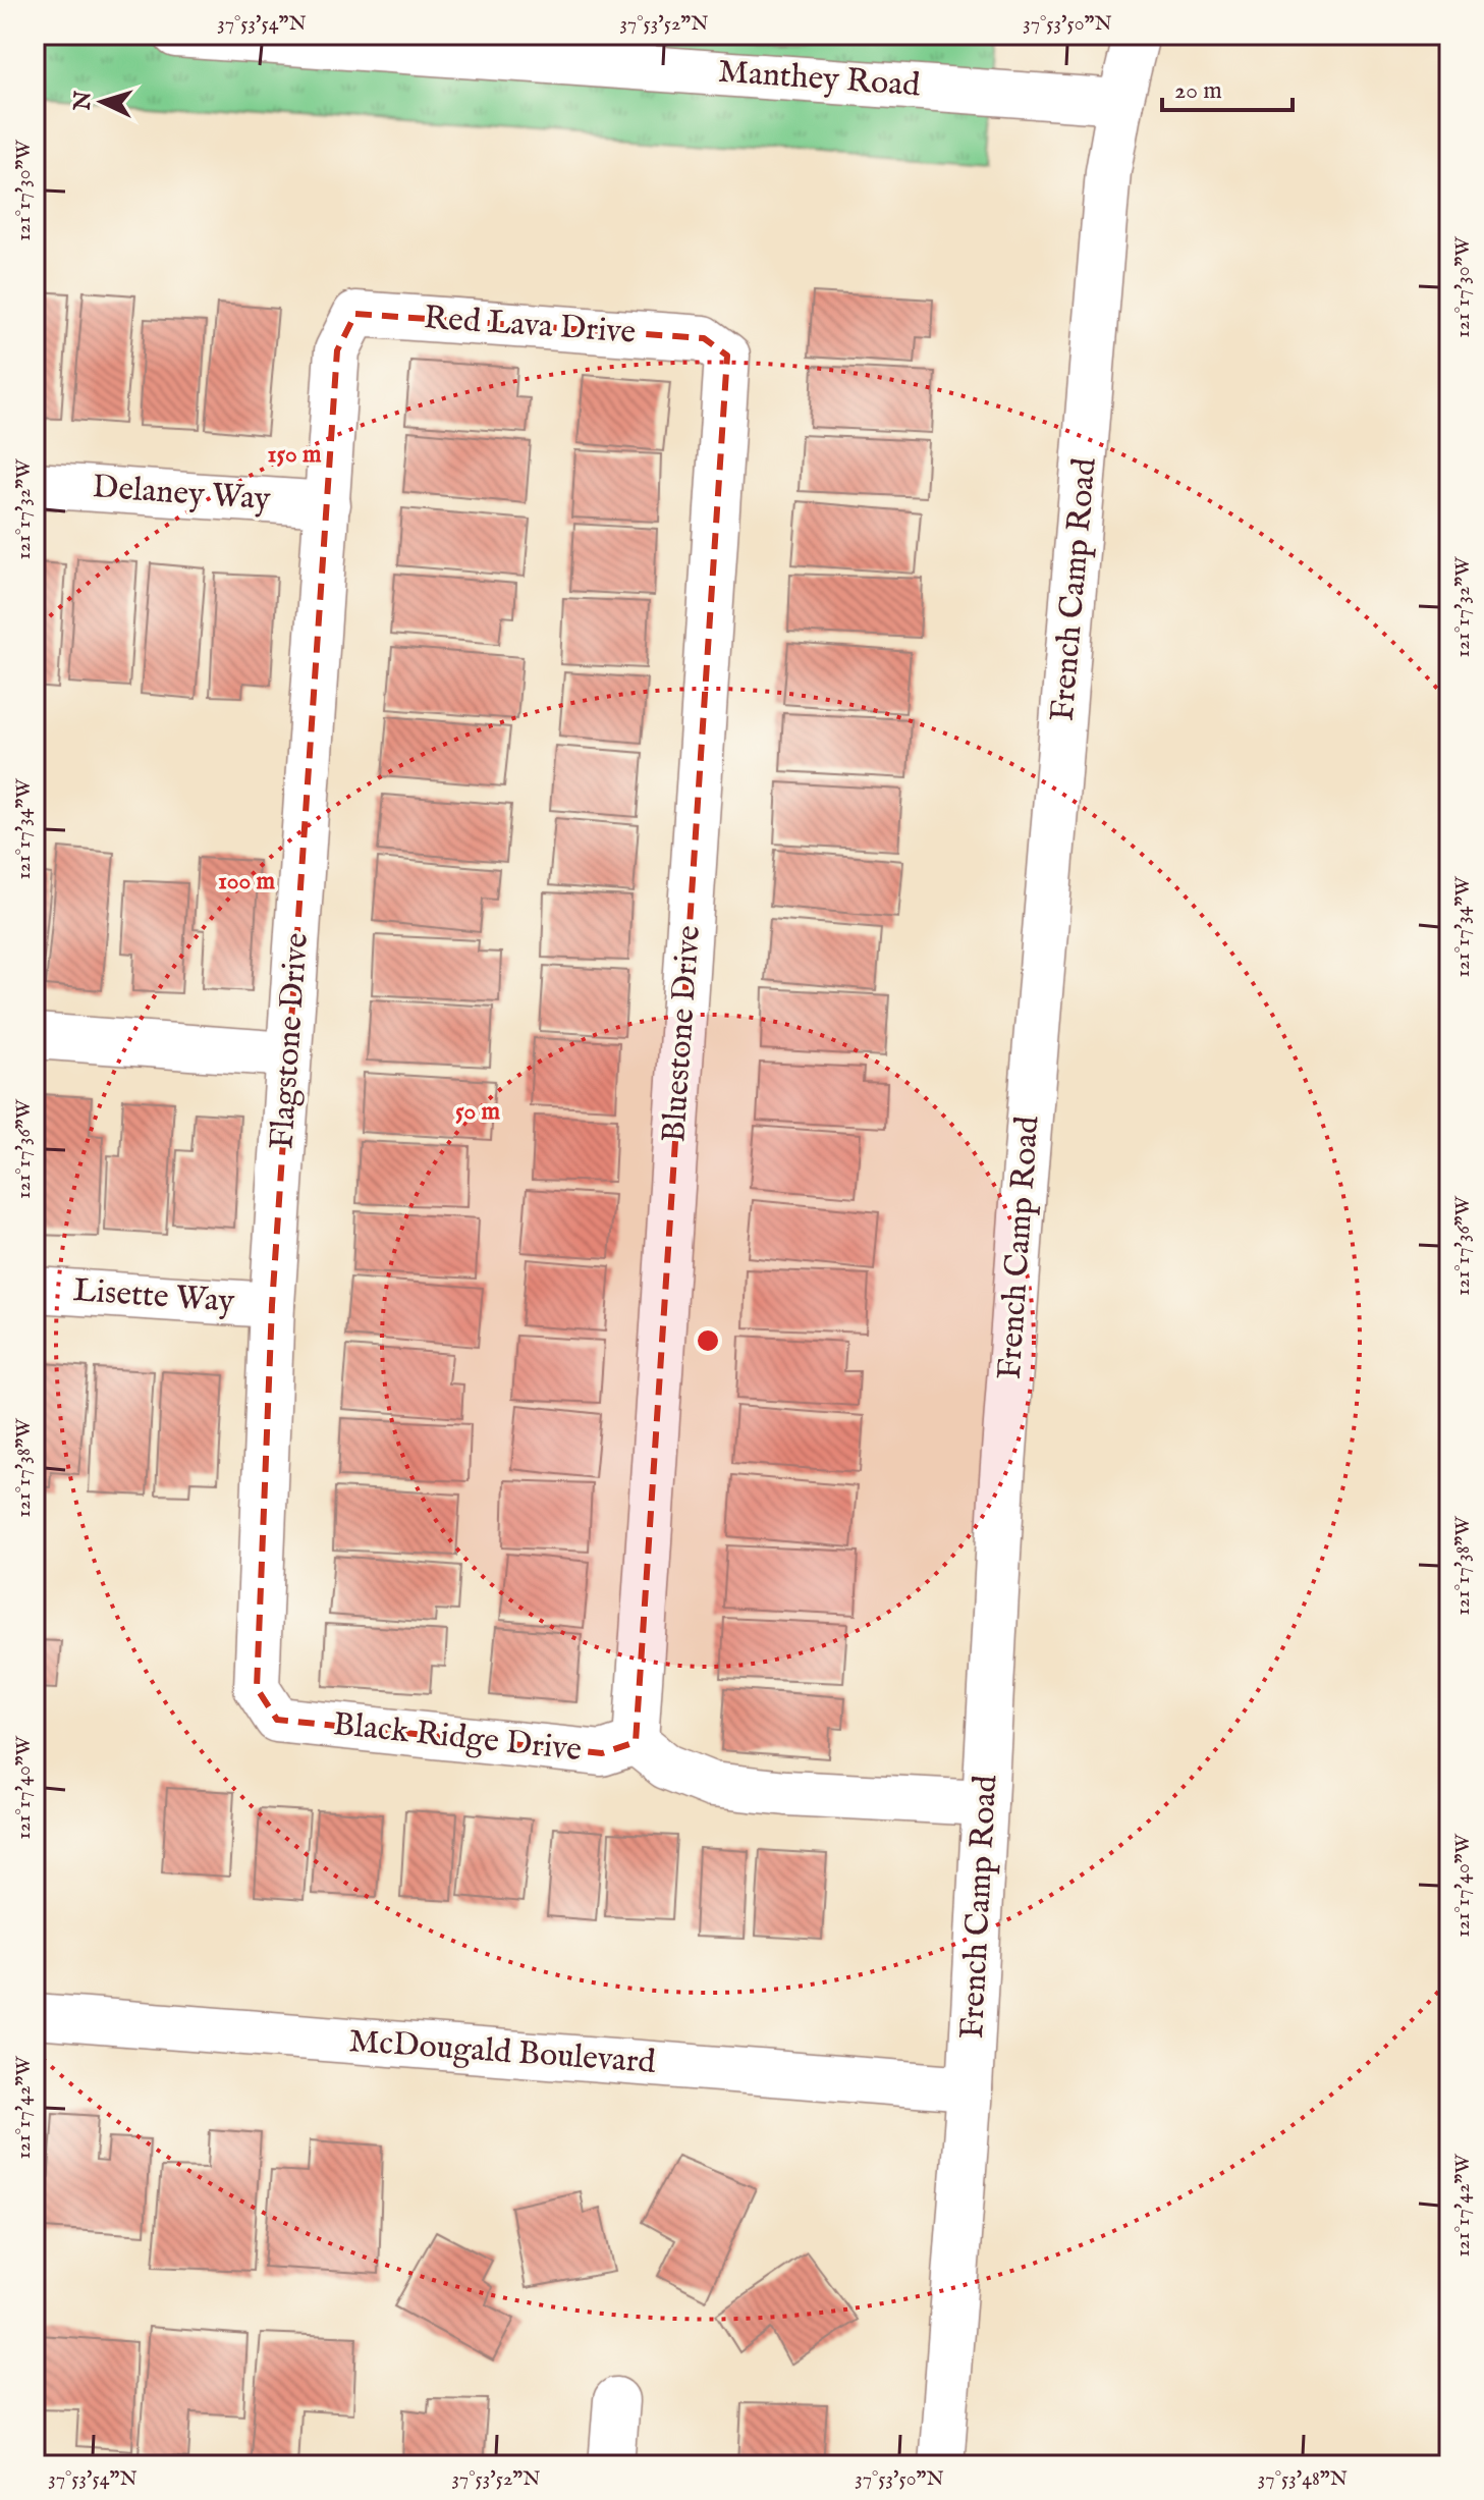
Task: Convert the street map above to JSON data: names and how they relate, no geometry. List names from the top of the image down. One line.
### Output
{"streets":{"street":["Manthey Road","Red Lava Drive","Delaney Way","French Camp Road","Bluestone Drive","Flagstone Drive","Lisette Way","Black Ridge Drive","McDougald Boulevard"]},"crossings":[["Manthey Road","French Camp Road"],["Red Lava Drive","Bluestone Drive"],["Red Lava Drive","Flagstone Drive"],["Delaney Way","Flagstone Drive"],["French Camp Road","McDougald Boulevard"],["Bluestone Drive","Black Ridge Drive"],["Flagstone Drive","Lisette Way"],["Flagstone Drive","Black Ridge Drive"]],"scale_bar":"20 m","north":"left","coordinates":["37°53'54\"N","37°53'52\"N","37°53'50\"N","121°17'30\"W","121°17'32\"W","121°17'34\"W","121°17'36\"W","121°17'38\"W","121°17'40\"W","121°17'42\"W","37°53'48\"N"],"rings":["150 m","100 m","50 m"]}
